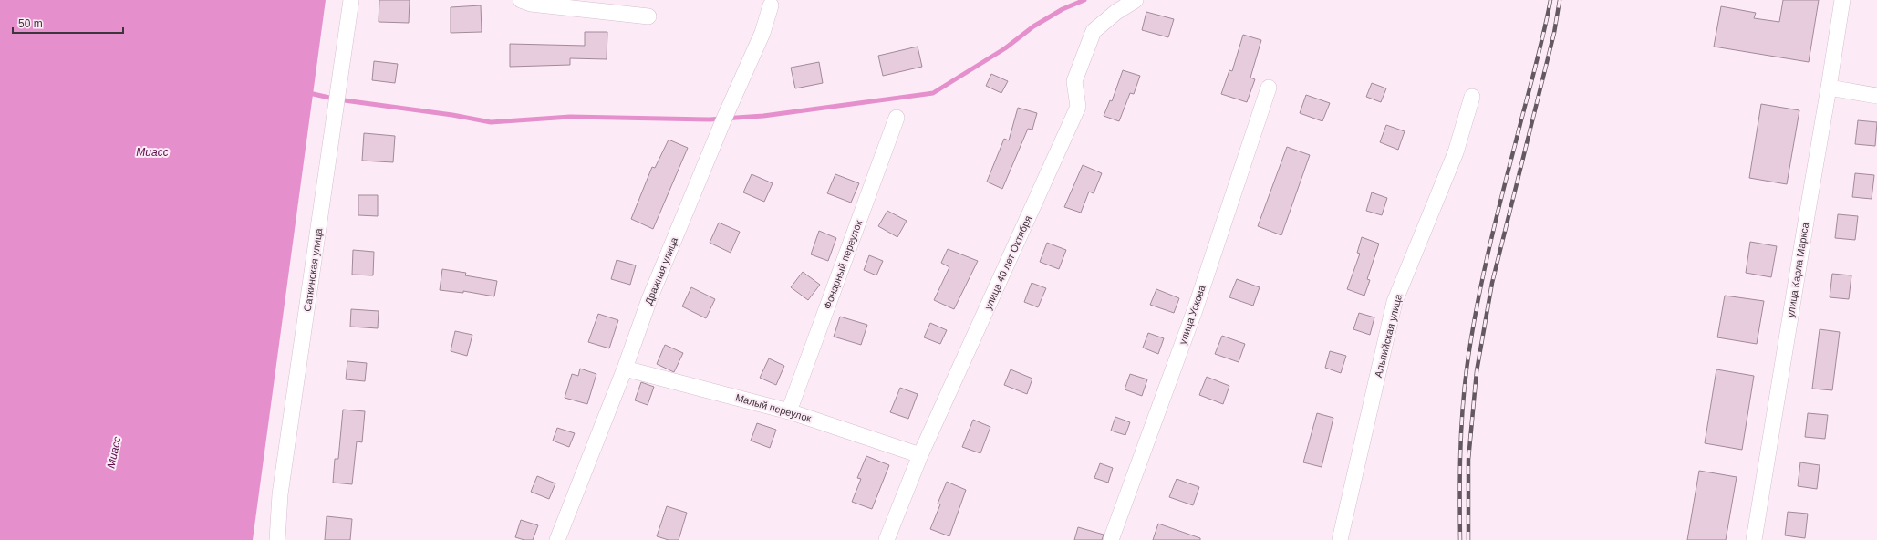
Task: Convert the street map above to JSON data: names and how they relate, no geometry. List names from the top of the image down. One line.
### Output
{"streets":{"street":["улица 40 лет Октября","Фонарный переулок","Саткинская улица","улица Карла Маркса","Дражная улица","улица Ускова","Альпийская улица","Малый переулок"]},"crossings":[["улица 40 лет Октября","Малый переулок"],["Фонарный переулок","Малый переулок"],["Дражная улица","Малый переулок"]],"water":["Миасс"],"scale_bar":"50 m"}
